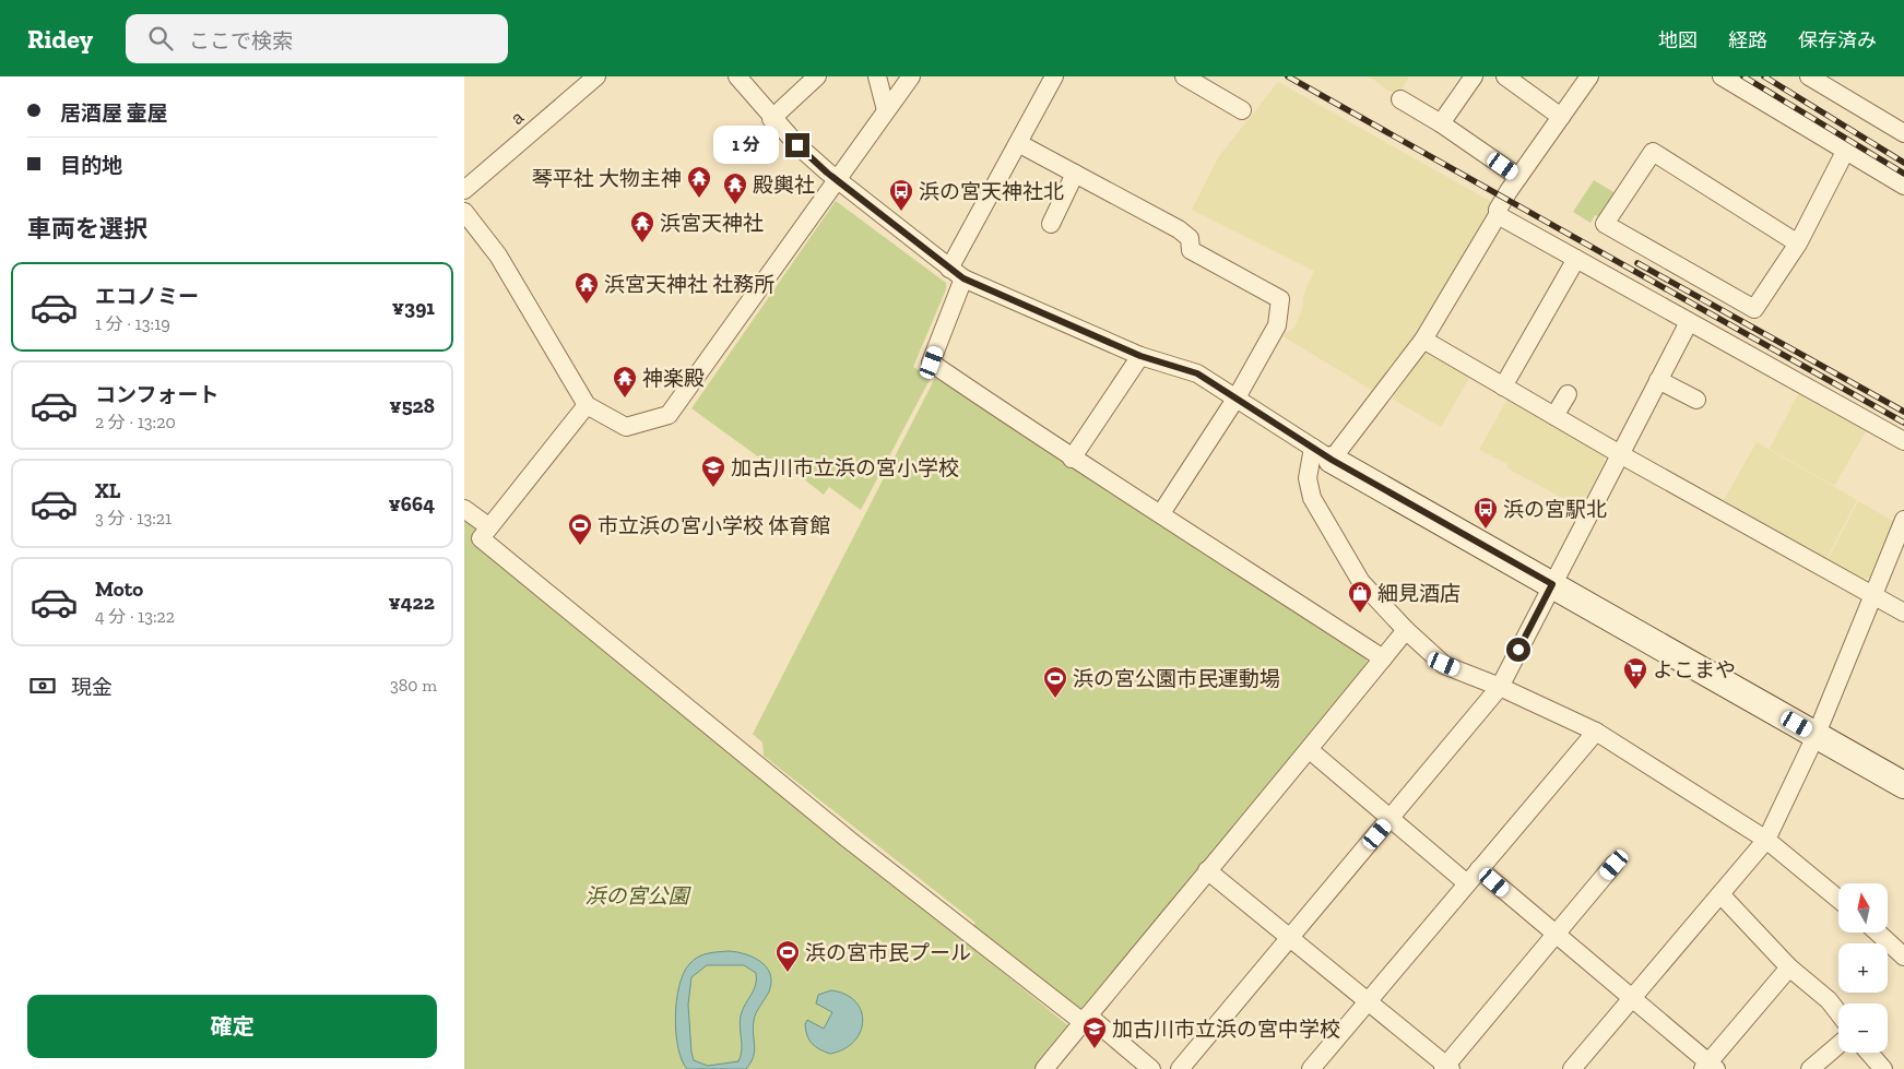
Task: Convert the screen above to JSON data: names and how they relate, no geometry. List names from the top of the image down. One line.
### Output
{"streets":{"street":["a"]},"parks":["浜の宮公園"],"places":{"temple":["琴平社 大物主神","殿輿社","浜宮天神社","浜宮天神社 社務所","神楽殿"],"bus stop":["浜の宮天神社北","浜の宮駅北"],"school or university":["加古川市立浜の宮小学校","加古川市立浜の宮中学校"],"sports":["市立浜の宮小学校 体育館","浜の宮公園市民運動場","浜の宮市民プール"],"shop":["細見酒店"],"supermarket":["よこまや"]},"north":"top","page":{"header":"Ridey","search":"ここで検索","nav":["地図","経路","保存済み"],"banner":["居酒屋 壷屋","目的地"],"bubble":"1 分","heading":"車両を選択","list":[{"name":"エコノミー","note":"1 分 · 13:19","value":"¥391"},{"name":"コンフォート","note":"2 分 · 13:20","value":"¥528"},{"name":"XL","note":"3 分 · 13:21","value":"¥664"},{"name":"Moto","note":"4 分 · 13:22","value":"¥422"}],"pay":["現金","380 m"],"map_buttons":["+","−"],"buttons":"確定"}}
